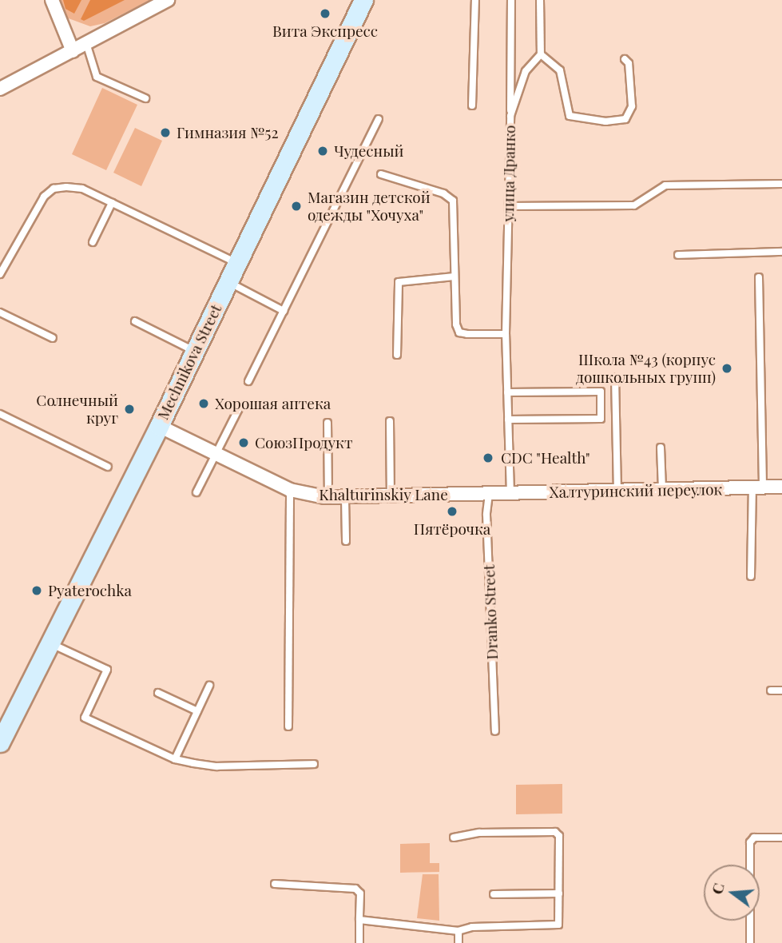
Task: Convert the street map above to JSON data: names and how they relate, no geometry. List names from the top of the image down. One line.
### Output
{"streets":{"main road":["Mechnikova Street"],"street":["Халтуринский переулок","Khalturinskiy Lane"],"lane":["улица Дранко","Dranko Street"]},"crossings":[["улица Дранко","Халтуринский переулок"],["Mechnikova Street","Khalturinskiy Lane"],["Халтуринский переулок","Khalturinskiy Lane"],["Халтуринский переулок","Dranko Street"],["Khalturinskiy Lane","Dranko Street"]],"places":["Вита Экспресс","Гимназия №52","Чудесный","Магазин детской одежды \"Хочуха\"","Школа №43 (корпус дошкольных групп)","Хорошая аптека","Солнечный круг","СоюзПродукт","CDC \"Health\"","Пятёрочка","Pyaterochka"],"north":"left"}
